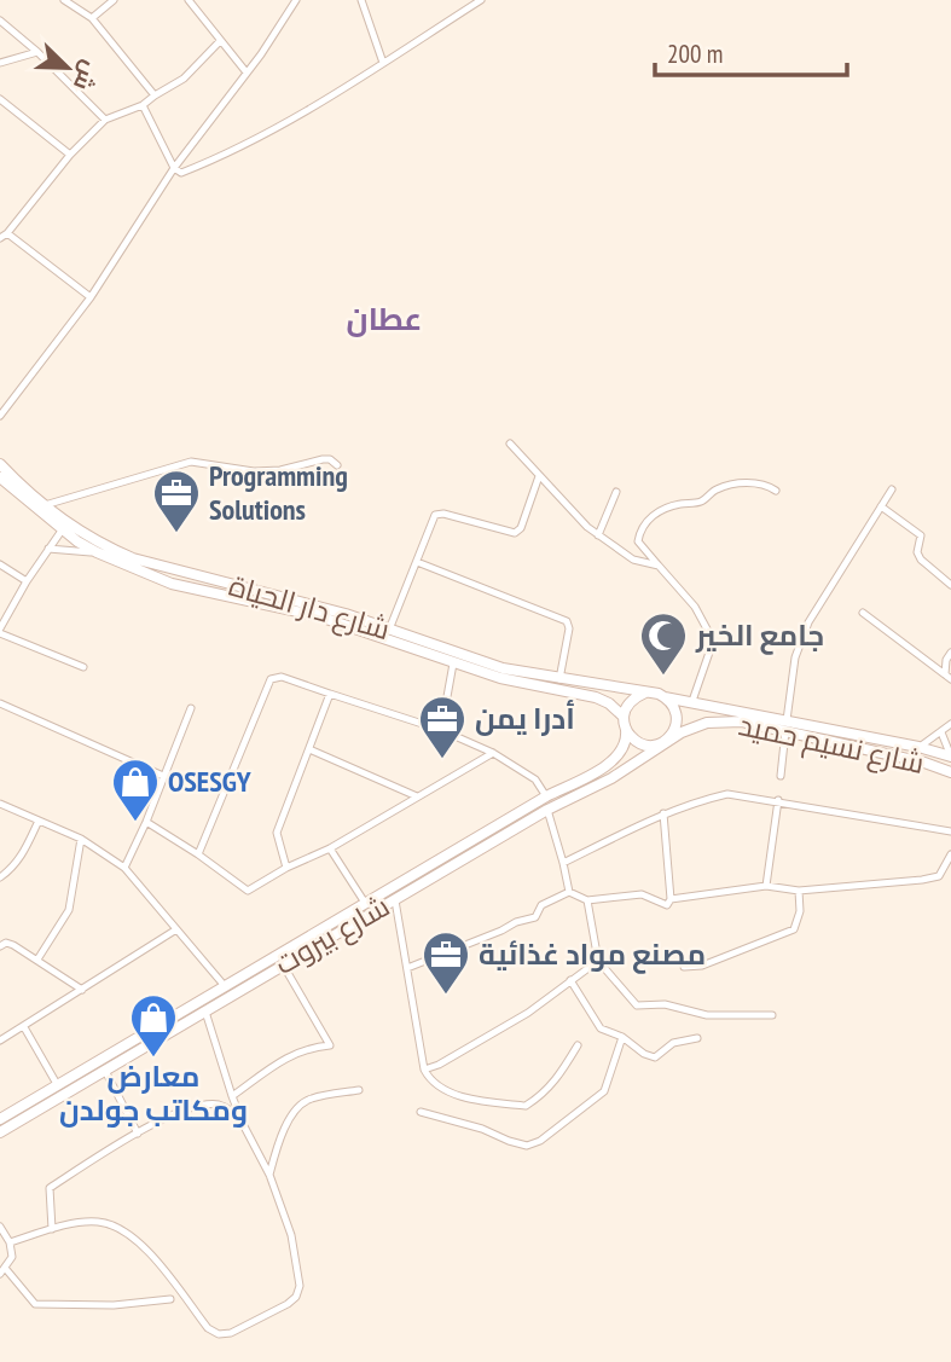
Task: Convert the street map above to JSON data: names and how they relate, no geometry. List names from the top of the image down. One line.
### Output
{"streets":{"main road":["شارع دار الحياة","شارع نسيم حميد","شارع بيروت"]},"crossings":[["شارع دار الحياة","شارع نسيم حميد"],["شارع دار الحياة","شارع بيروت"],["شارع نسيم حميد","شارع بيروت"]],"districts":["عطان"],"places":{"office":["Programming Solutions","أدرا يمن","مصنع مواد غذائية"],"mosque":["جامع الخير"],"shop":["OSESGY","معارض ومكاتب جولدن"]},"scale_bar":"200 m","north":"bottom right"}
